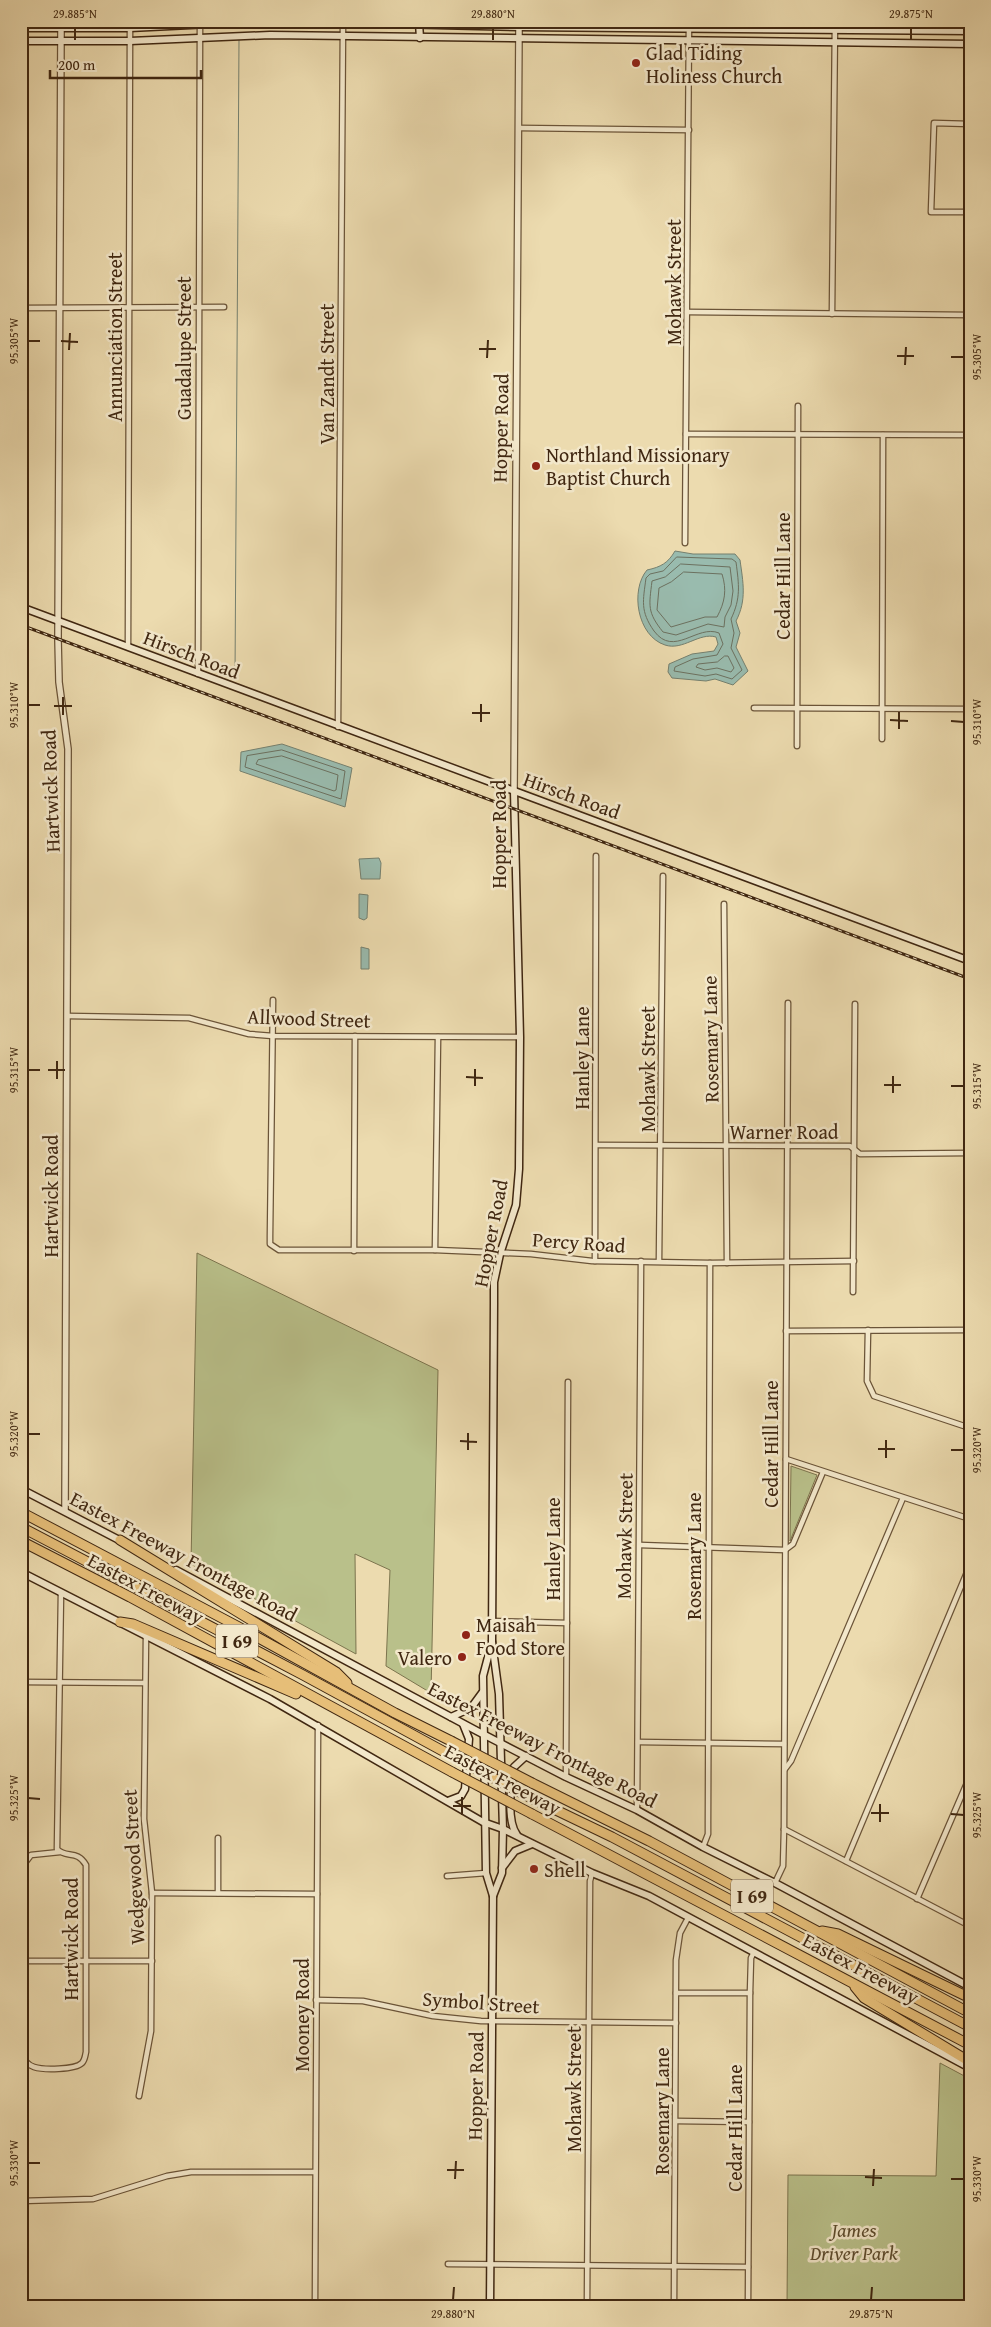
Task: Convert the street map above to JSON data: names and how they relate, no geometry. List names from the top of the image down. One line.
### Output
{"streets":{"highway":["Eastex Freeway","I 69"],"main road":["Hopper Road","Hirsch Road","Eastex Freeway Frontage Road"],"street":["Mohawk Street","Annunciation Street","Guadalupe Street","Van Zandt Street","Cedar Hill Lane","Hartwick Road","Allwood Street","Rosemary Lane","Hanley Lane","Warner Road","Percy Road","Wedgewood Street","Symbol Street","Mooney Road"]},"crossings":[["Mohawk Street","Warner Road"],["Mohawk Street","Percy Road"],["Mohawk Street","Eastex Freeway Frontage Road"],["Mohawk Street","Symbol Street"],["Annunciation Street","Hirsch Road"],["Guadalupe Street","Hirsch Road"],["Van Zandt Street","Hirsch Road"],["Hopper Road","Hirsch Road"],["Hopper Road","Allwood Street"],["Hopper Road","Percy Road"],["Hopper Road","Eastex Freeway Frontage Road"],["Hopper Road","Symbol Street"],["Cedar Hill Lane","Warner Road"],["Cedar Hill Lane","Percy Road"],["Cedar Hill Lane","Eastex Freeway Frontage Road"],["Hirsch Road","Hartwick Road"],["Hartwick Road","Allwood Street"],["Hartwick Road","Eastex Freeway Frontage Road"],["Allwood Street","Percy Road"],["Rosemary Lane","Warner Road"],["Rosemary Lane","Percy Road"],["Rosemary Lane","Eastex Freeway Frontage Road"],["Rosemary Lane","Symbol Street"],["Hanley Lane","Warner Road"],["Hanley Lane","Percy Road"],["Hanley Lane","Eastex Freeway Frontage Road"],["Symbol Street","Mooney Road"]],"parks":["James Driver Park"],"places":["Glad Tiding Holiness Church","Northland Missionary Baptist Church","Maisah Food Store","Valero","Shell"],"scale_bar":"200 m","coordinates":["29.885°N","29.880°N","29.875°N","95.305°W","95.310°W","95.315°W","95.320°W","95.325°W","95.330°W"]}
